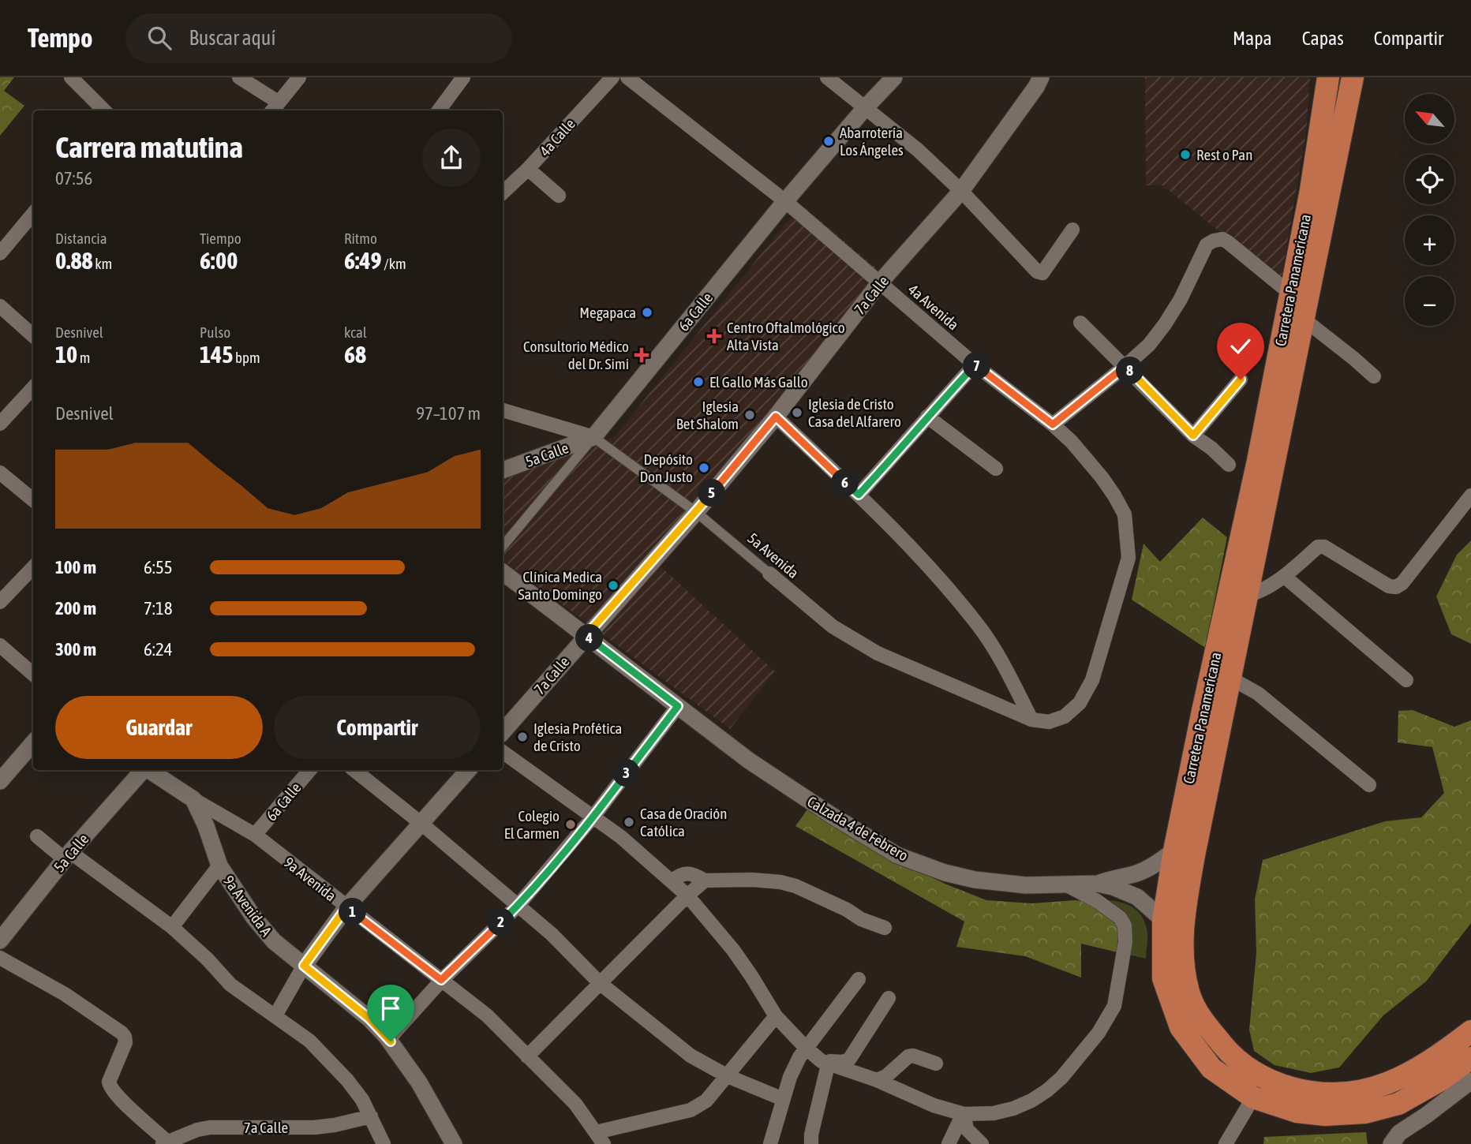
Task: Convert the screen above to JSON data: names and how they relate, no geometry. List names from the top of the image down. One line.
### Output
{"streets":{"highway":["Carretera Panamericana"],"street":["4a Calle","7a Calle","4a Avenida","6a Calle","5a Calle","5a Avenida","Calzada 4 de Febrero","9a Avenida","9a Avenida A"]},"crossings":[["Carretera Panamericana","Calzada 4 de Febrero"],["7a Calle","4a Avenida"],["7a Calle","5a Avenida"],["7a Calle","Calzada 4 de Febrero"],["4a Avenida","6a Calle"],["4a Avenida","5a Avenida"],["6a Calle","5a Calle"],["6a Calle","5a Avenida"],["6a Calle","9a Avenida"],["5a Calle","5a Avenida"],["9a Avenida","9a Avenida A"]],"places":{"other":["Abarrotería Los Ángeles","Rest o Pan","Megapaca","El Gallo Más Gallo","Iglesia de Cristo Casa del Alfarero","Iglesia Bet Shalom","Depósito Don Justo","Clínica Medica Santo Domingo","Iglesia Profética de Cristo","Casa de Oración Católica","Colegio El Carmen"],"health":["Centro Oftalmológico Alta Vista","Consultorio Médico del Dr. Simi"]},"north":"top left","page":{"header":"Tempo","search":"Buscar aquí","nav":["Mapa","Capas","Compartir"],"map_buttons":["+","−"],"heading":["Carrera matutina","07:56"],"stats":[["Distancia","0.88 km"],["Tiempo","6:00"],["Ritmo","6:49 /km"],["Desnivel","10 m"],["Pulso","145 bpm"],["kcal","68"]],"pins":["7","8","6","5","4","3","1","2"],"chart":["Desnivel","97–107 m"],"list":[{"name":"100 m","note":"6:55"},{"name":"200 m","note":"7:18"},{"name":"300 m","note":"6:24"}],"buttons":["Guardar","Compartir"]}}
